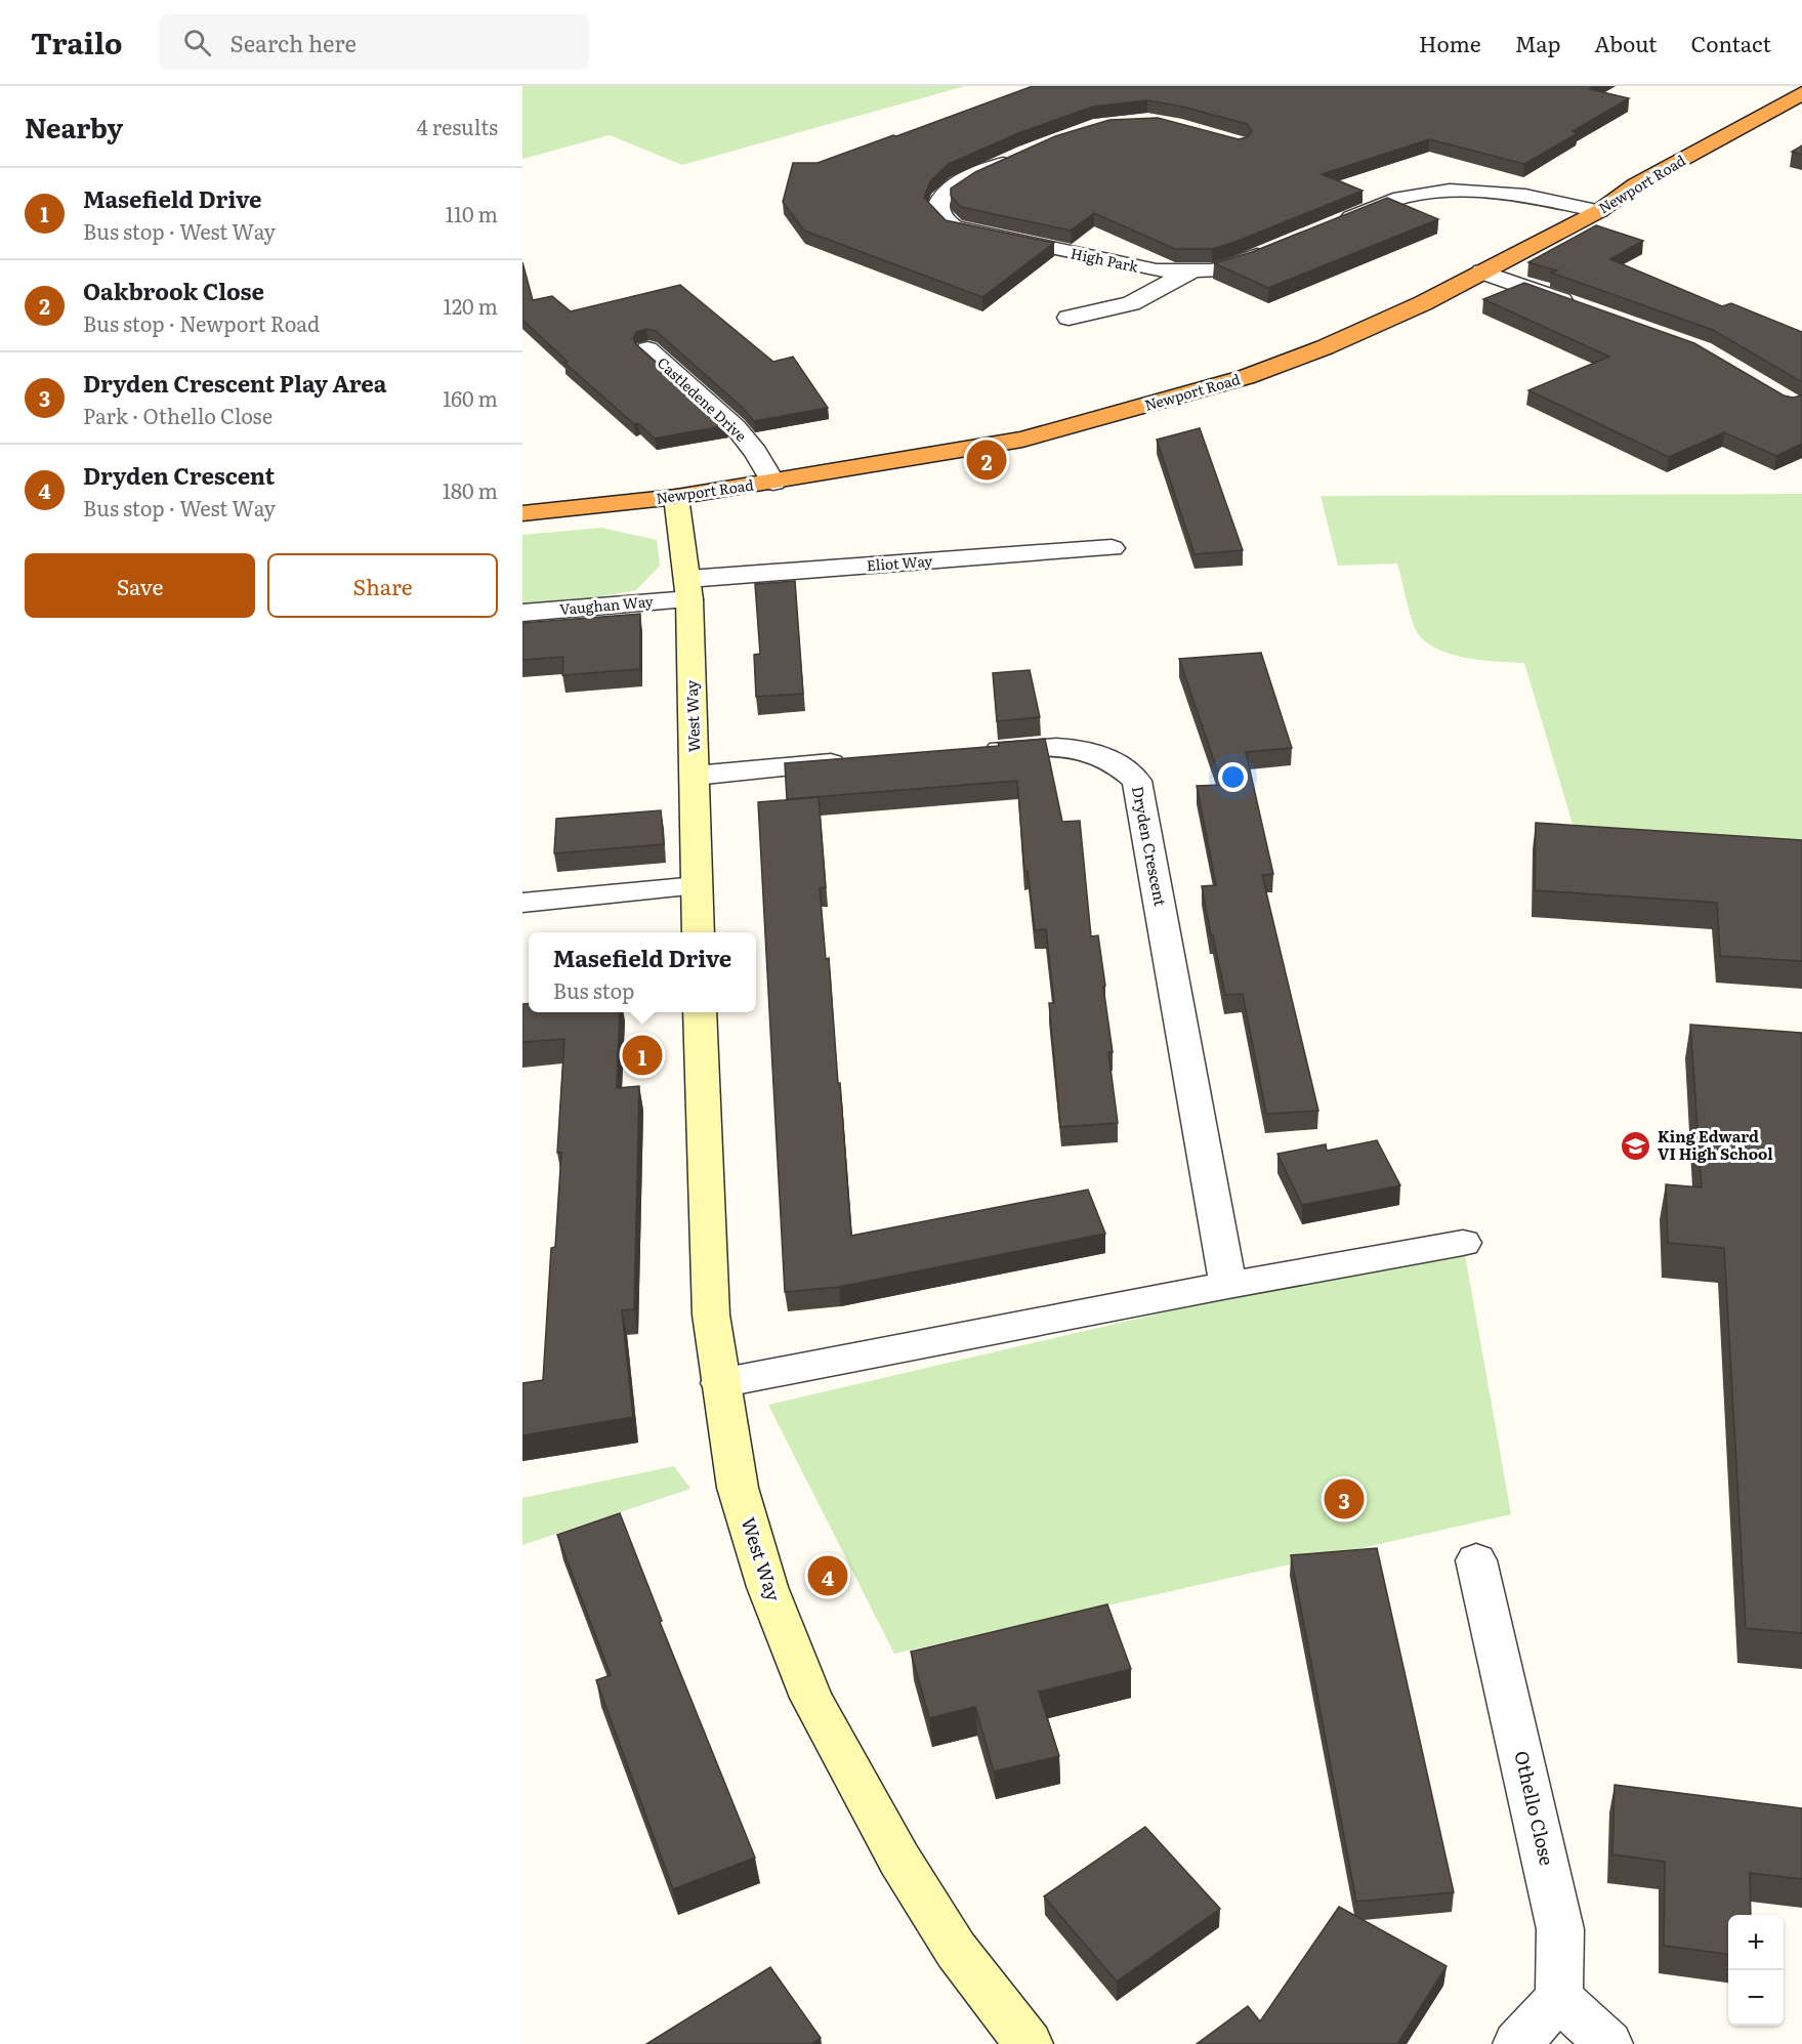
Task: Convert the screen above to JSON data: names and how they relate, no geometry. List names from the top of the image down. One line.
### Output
{"streets":{"highway":["Newport Road"],"street":["High Park","Castledene Drive","Eliot Way","Vaughan Way","West Way","Dryden Crescent","Othello Close"]},"crossings":[["Newport Road","Castledene Drive"],["Newport Road","West Way"],["Eliot Way","Vaughan Way"],["Eliot Way","West Way"],["Vaughan Way","West Way"]],"places":{"school or university":["King Edward VI High School"]},"page":{"header":"Trailo","search":"Search here","nav":["Home","Map","About","Contact"],"heading":["Nearby","4 results"],"list":[{"mark":"1","name":"Masefield Drive","note":"Bus stop · West Way","value":"110 m"},{"mark":"2","name":"Oakbrook Close","note":"Bus stop · Newport Road","value":"120 m"},{"mark":"3","name":"Dryden Crescent Play Area","note":"Park · Othello Close","value":"160 m"},{"mark":"4","name":"Dryden Crescent","note":"Bus stop · West Way","value":"180 m"}],"pins":["2","1","3","4"],"buttons":["Save","Share"],"popup":["Masefield Drive","Bus stop"],"map_buttons":["+","−"]}}
